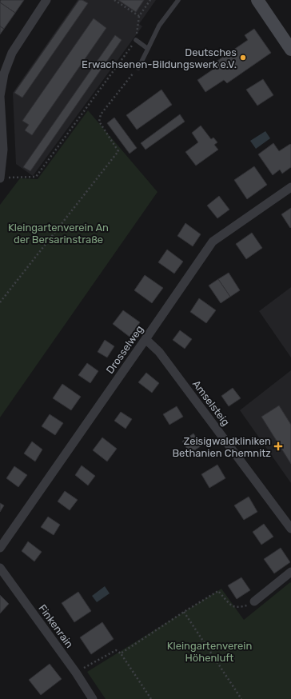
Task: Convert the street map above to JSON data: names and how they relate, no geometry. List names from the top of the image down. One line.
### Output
{"streets":{"street":["Drosselweg","Amselsteig","Finkenrain"]},"crossings":[["Drosselweg","Amselsteig"]],"parks":["Kleingartenverein An der Bersarinstraße","Kleingartenverein Höhenluft"],"places":{"other":["Deutsches Erwachsenen-Bildungswerk e.V."],"health":["Zeisigwaldkliniken Bethanien Chemnitz"]}}
